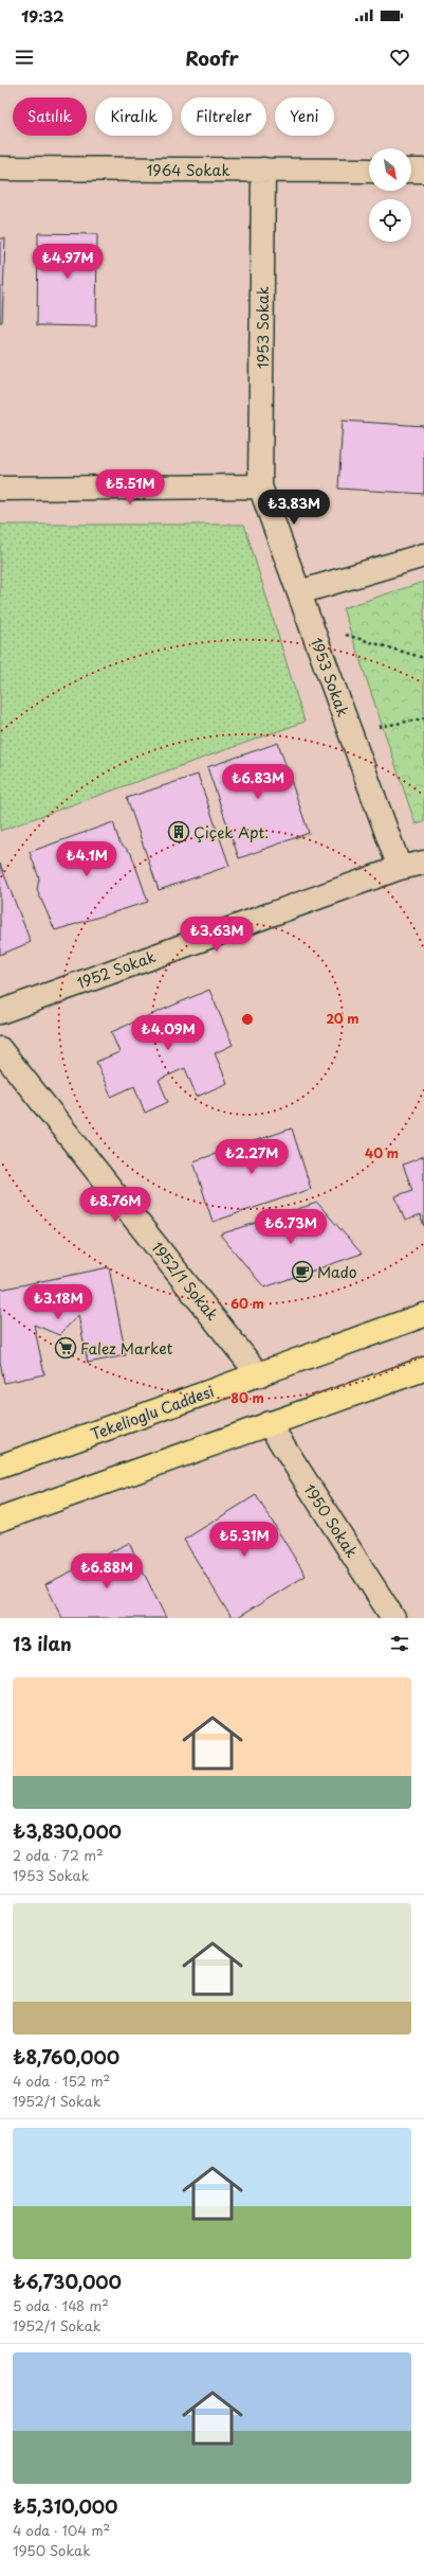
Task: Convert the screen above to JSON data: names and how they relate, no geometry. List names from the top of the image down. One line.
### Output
{"streets":{"main road":["Tekelioglu Caddesi"],"street":["1964 Sokak","1953 Sokak","1952 Sokak","1952/1 Sokak","1950 Sokak"]},"crossings":[["1964 Sokak","1953 Sokak"],["1953 Sokak","1952 Sokak"],["1952/1 Sokak","Tekelioglu Caddesi"]],"places":{"building":["Çiçek Apt."],"cafe":["Mado"],"supermarket":["Falez Market"]},"north":"bottom right","page":{"status":"19:32","header":"Roofr","chip":["Satılık","Kiralık","Filtreler","Yeni"],"price":["₺4.97M","₺5.51M","₺3.83M","₺6.83M","₺4.1M","₺3.63M","₺4.09M","₺2.27M","₺8.76M","₺6.73M","₺3.18M","₺5.31M","₺6.88M"],"heading":"13 ilan","list":[{"name":"₺3,830,000","note":"2 oda · 72 m² · 1953 Sokak"},{"name":"₺8,760,000","note":"4 oda · 152 m² · 1952/1 Sokak"},{"name":"₺6,730,000","note":"5 oda · 148 m² · 1952/1 Sokak"},{"name":"₺5,310,000","note":"4 oda · 104 m² · 1950 Sokak"}]},"rings":["20 m","40 m","60 m","80 m"]}
